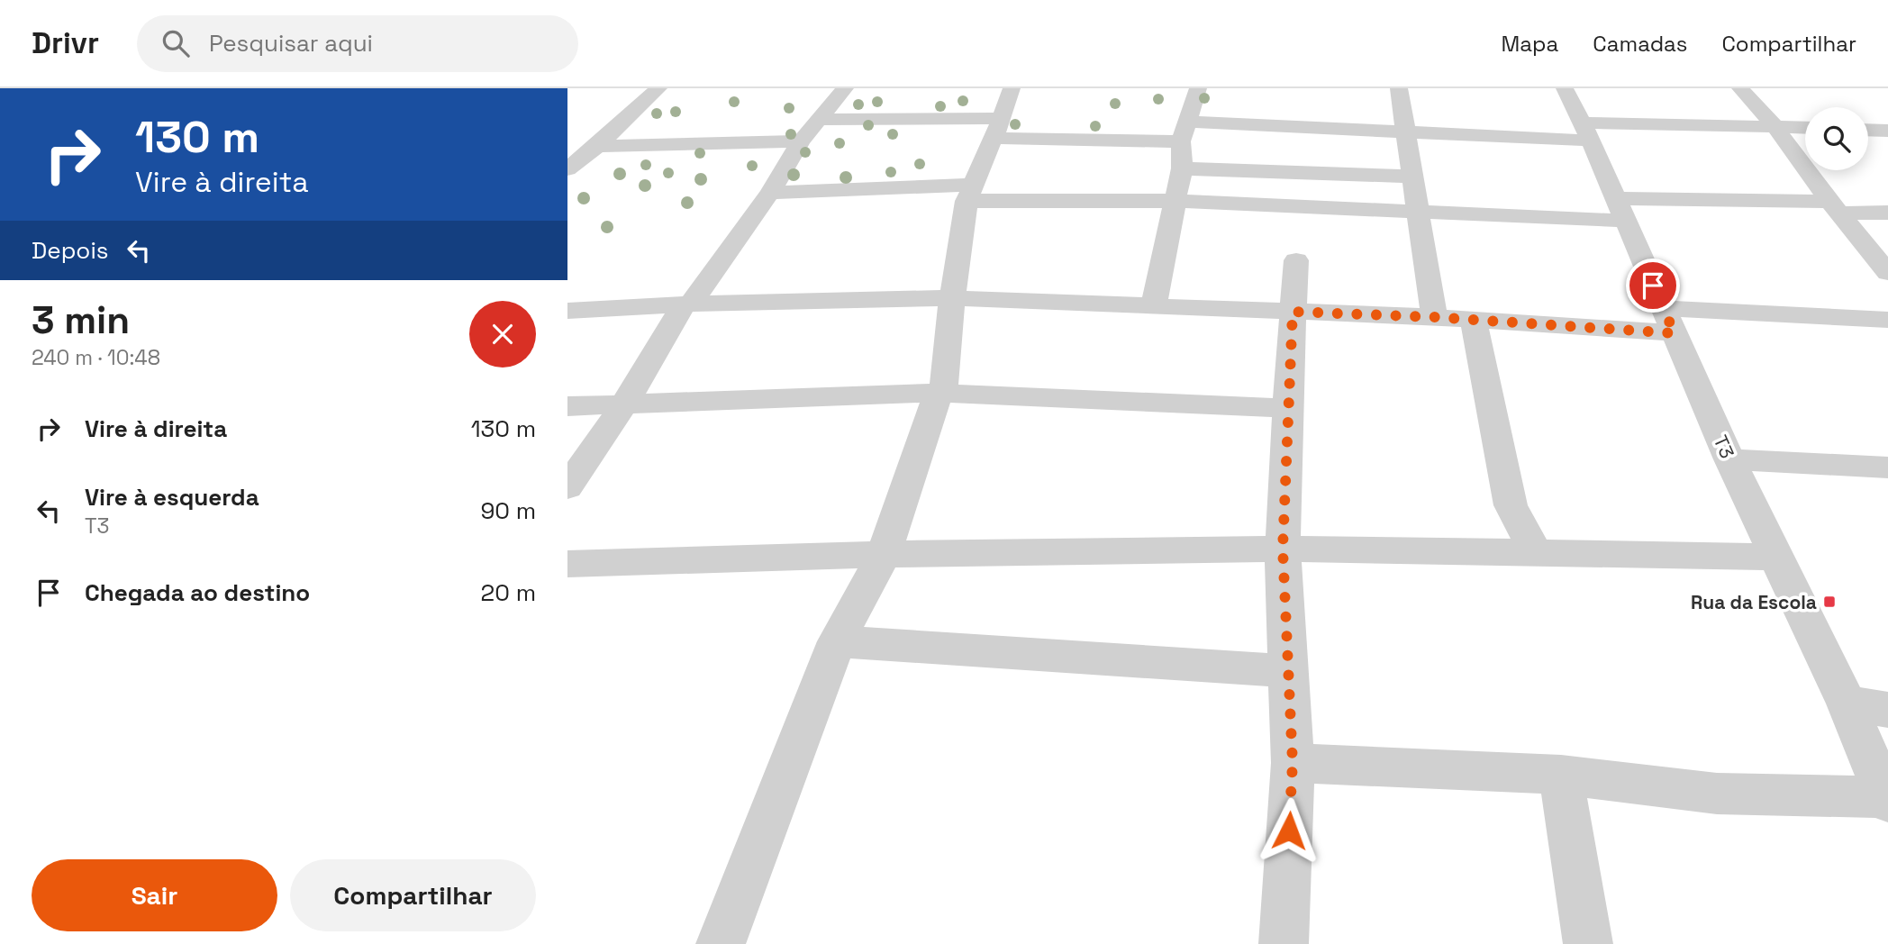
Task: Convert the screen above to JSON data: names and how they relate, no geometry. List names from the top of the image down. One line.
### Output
{"streets":{"street":["T3"]},"places":{"transit":["Rua da Escola"]},"page":{"header":"Drivr","search":"Pesquisar aqui","nav":["Mapa","Camadas","Compartilhar"],"turn":["130 m","Vire à direita"],"then":"Depois","heading":["3 min","240 m · 10:48"],"list":[{"name":"Vire à direita","value":"130 m"},{"name":"Vire à esquerda","note":"T3","value":"90 m"},{"name":"Chegada ao destino","value":"20 m"}],"buttons":["Sair","Compartilhar"]}}
